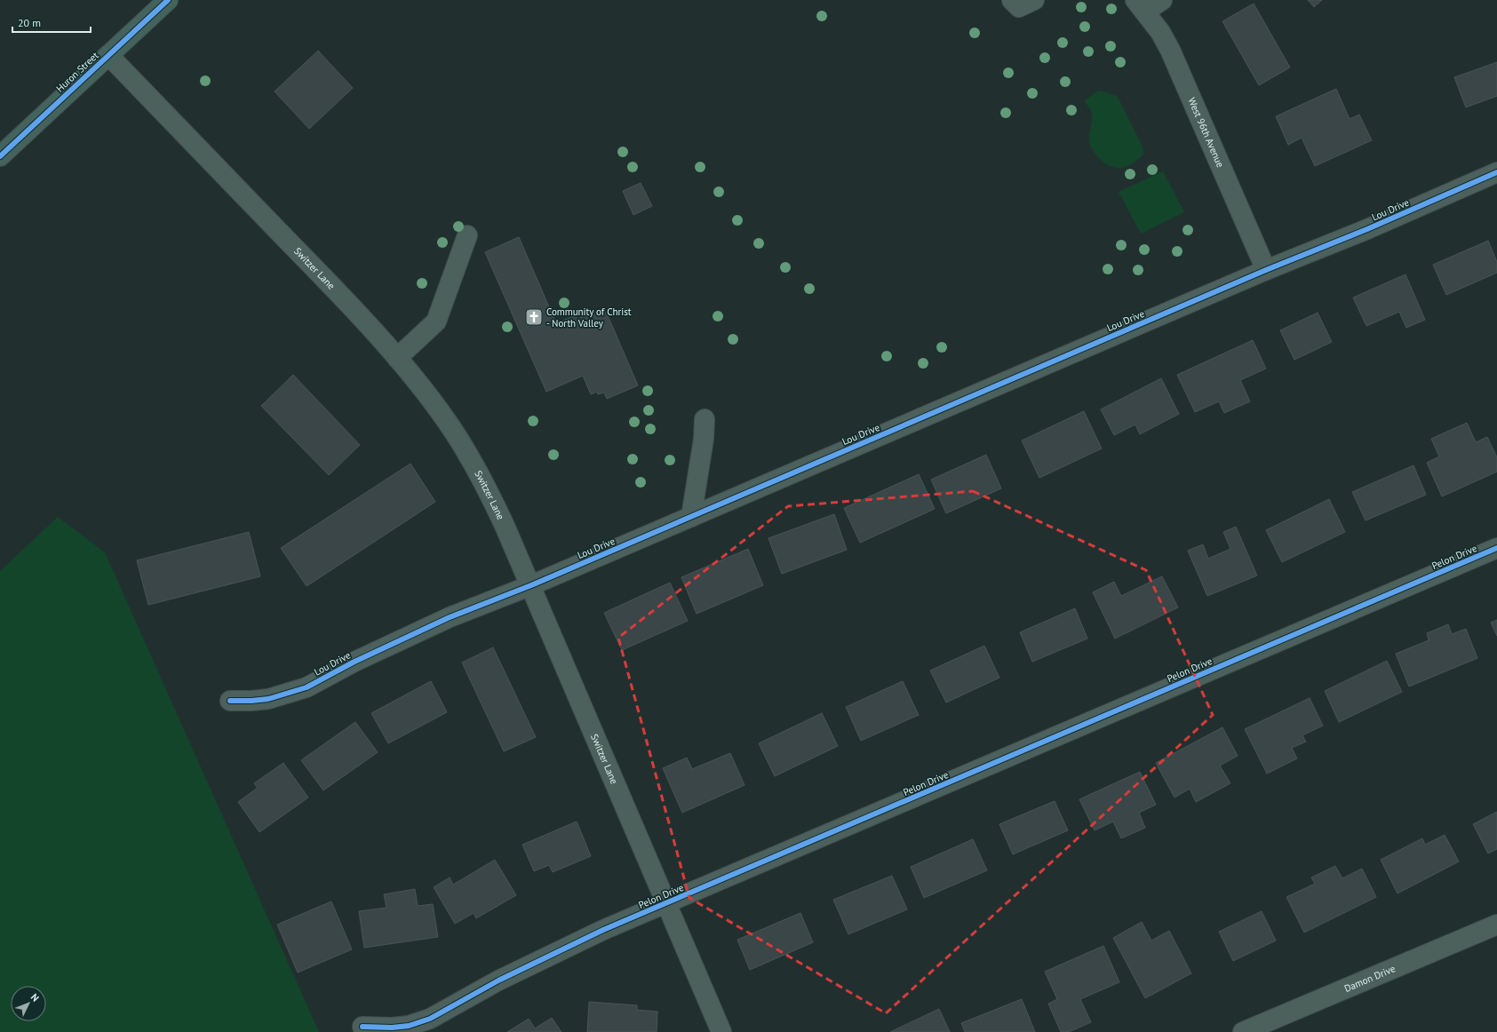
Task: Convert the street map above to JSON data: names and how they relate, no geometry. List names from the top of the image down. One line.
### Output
{"streets":{"main road":["Huron Street"],"street":["West 96th Avenue","Lou Drive","Switzer Lane","Pelon Drive","Damon Drive"]},"crossings":[["Huron Street","Switzer Lane"],["West 96th Avenue","Lou Drive"],["Lou Drive","Switzer Lane"],["Switzer Lane","Pelon Drive"]],"places":{"church":["Community of Christ - North Valley"]},"scale_bar":"20 m","north":"top right"}
